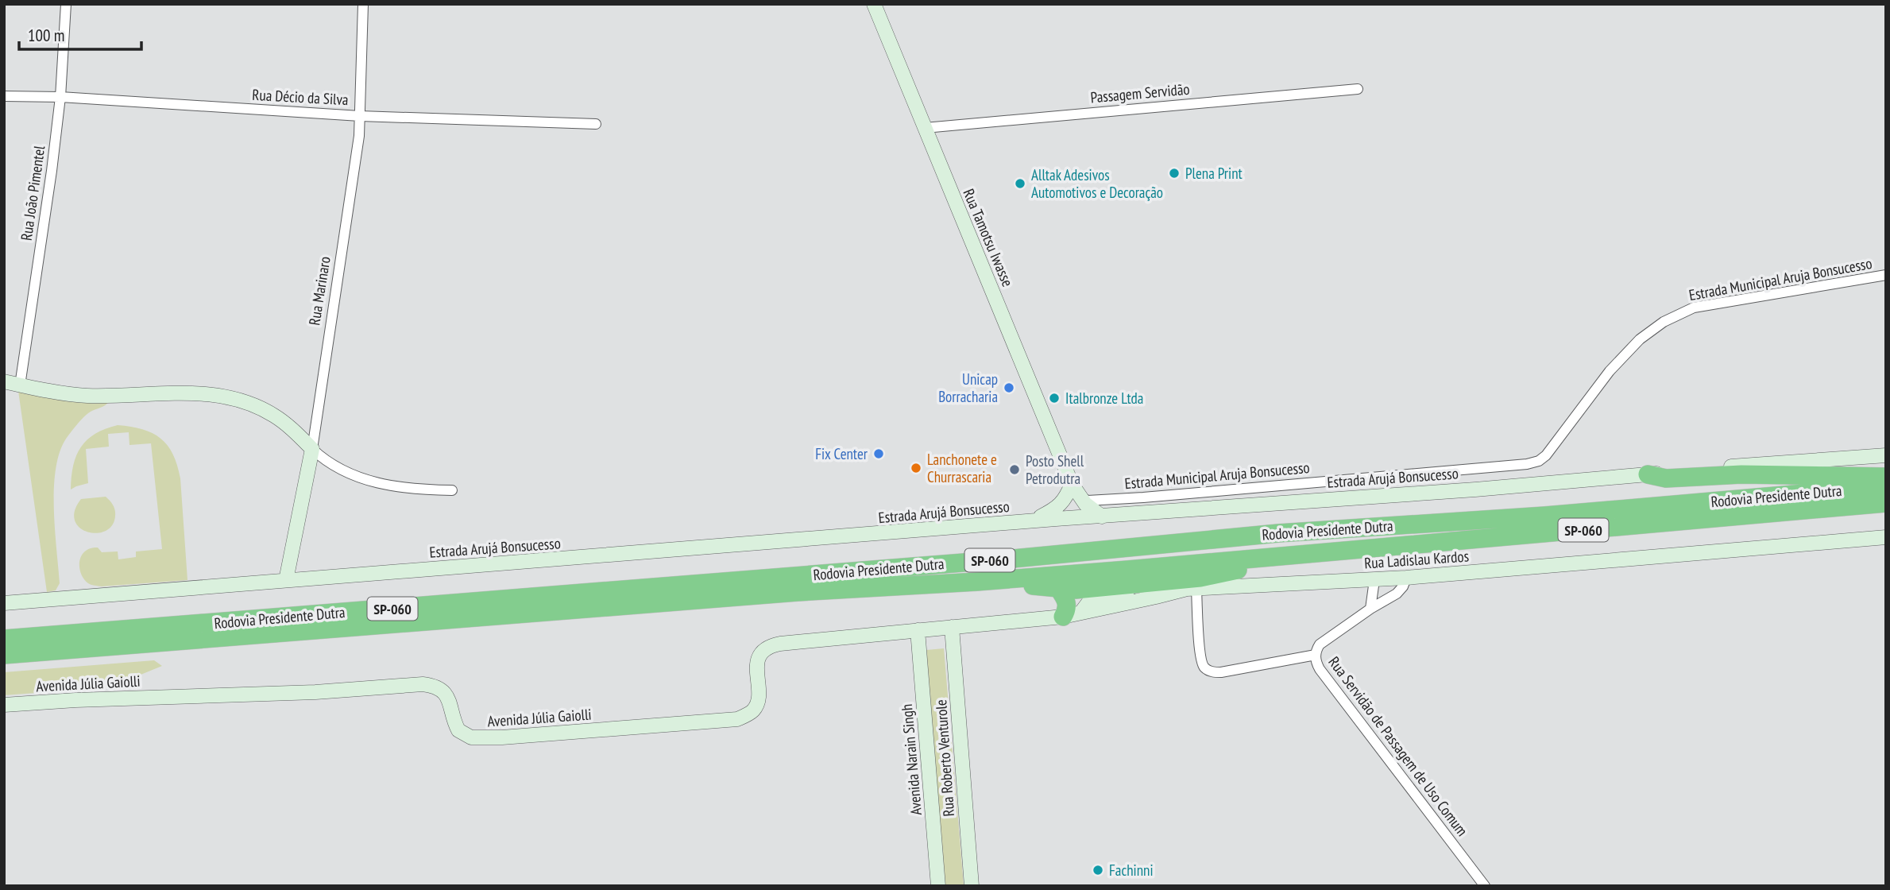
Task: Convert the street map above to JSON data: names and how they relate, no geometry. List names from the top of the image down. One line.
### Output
{"streets":{"highway":["Rodovia Presidente Dutra","SP-060"],"street":["Passagem Servidão","Rua Décio da Silva","Rua João Pimentel","Rua Tamotsu Iwasse","Estrada Municipal Aruja Bonsucesso","Rua Marinaro","Estrada Arujá Bonsucesso","Rua Ladislau Kardos","Avenida Júlia Gaiolli","Rua Servidão de Passagem de Uso Comum","Rua Roberto Venturole","Avenida Narain Singh"]},"crossings":[["Passagem Servidão","Rua Tamotsu Iwasse"],["Rua Décio da Silva","Rua João Pimentel"],["Rua Décio da Silva","Rua Marinaro"],["Rua Tamotsu Iwasse","Estrada Municipal Aruja Bonsucesso"],["Rua Tamotsu Iwasse","Estrada Arujá Bonsucesso"],["Rua Marinaro","Estrada Arujá Bonsucesso"],["Rua Ladislau Kardos","Rua Servidão de Passagem de Uso Comum"],["Avenida Júlia Gaiolli","Rua Roberto Venturole"],["Avenida Júlia Gaiolli","Avenida Narain Singh"]],"places":["Plena Print","Alltak Adesivos Automotivos e Decoração","Unicap Borracharia","Italbronze Ltda","Fix Center","Lanchonete e Churrascaria","Posto Shell Petrodutra","Fachinni"],"scale_bar":"100 m"}
